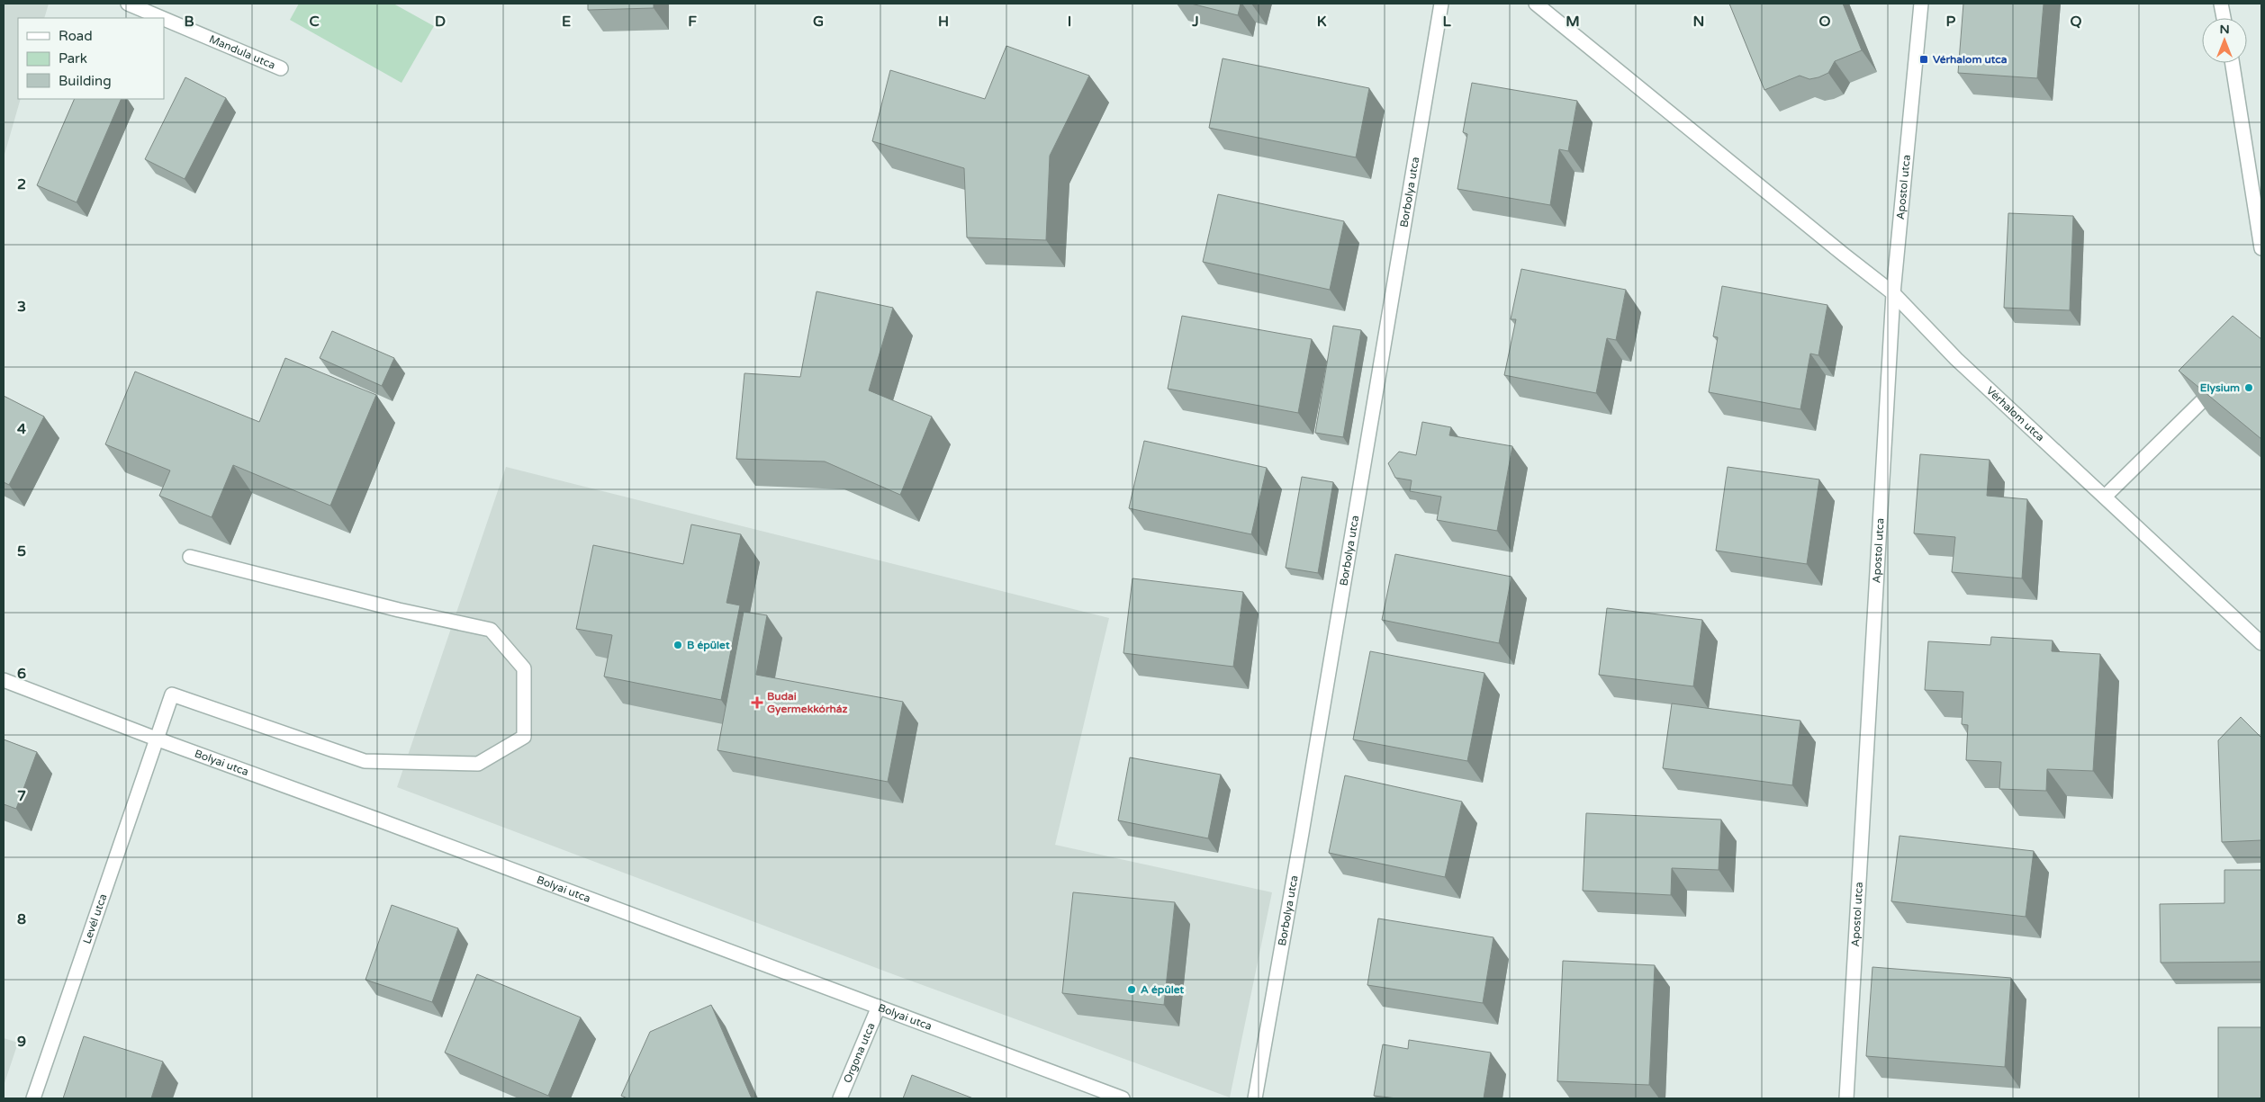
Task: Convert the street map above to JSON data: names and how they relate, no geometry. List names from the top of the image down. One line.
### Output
{"streets":{"street":["Mandula utca","Apostol utca","Borbolya utca","Vérhalom utca","Bolyai utca","Levél utca","Orgona utca"]},"crossings":[["Apostol utca","Vérhalom utca"],["Bolyai utca","Levél utca"],["Bolyai utca","Orgona utca"]],"places":{"transit":["Vérhalom utca"],"other":["Elysium","B épület","A épület"],"health":["Budai Gyermekkórház"]},"legend":["Road","Park","Building"],"north":"top","grid":{"columns":["B","C","D","E","F","G","H","I","J","K","L","M","N","O","P","Q"],"rows":["2","3","4","5","6","7","8","9"]}}
